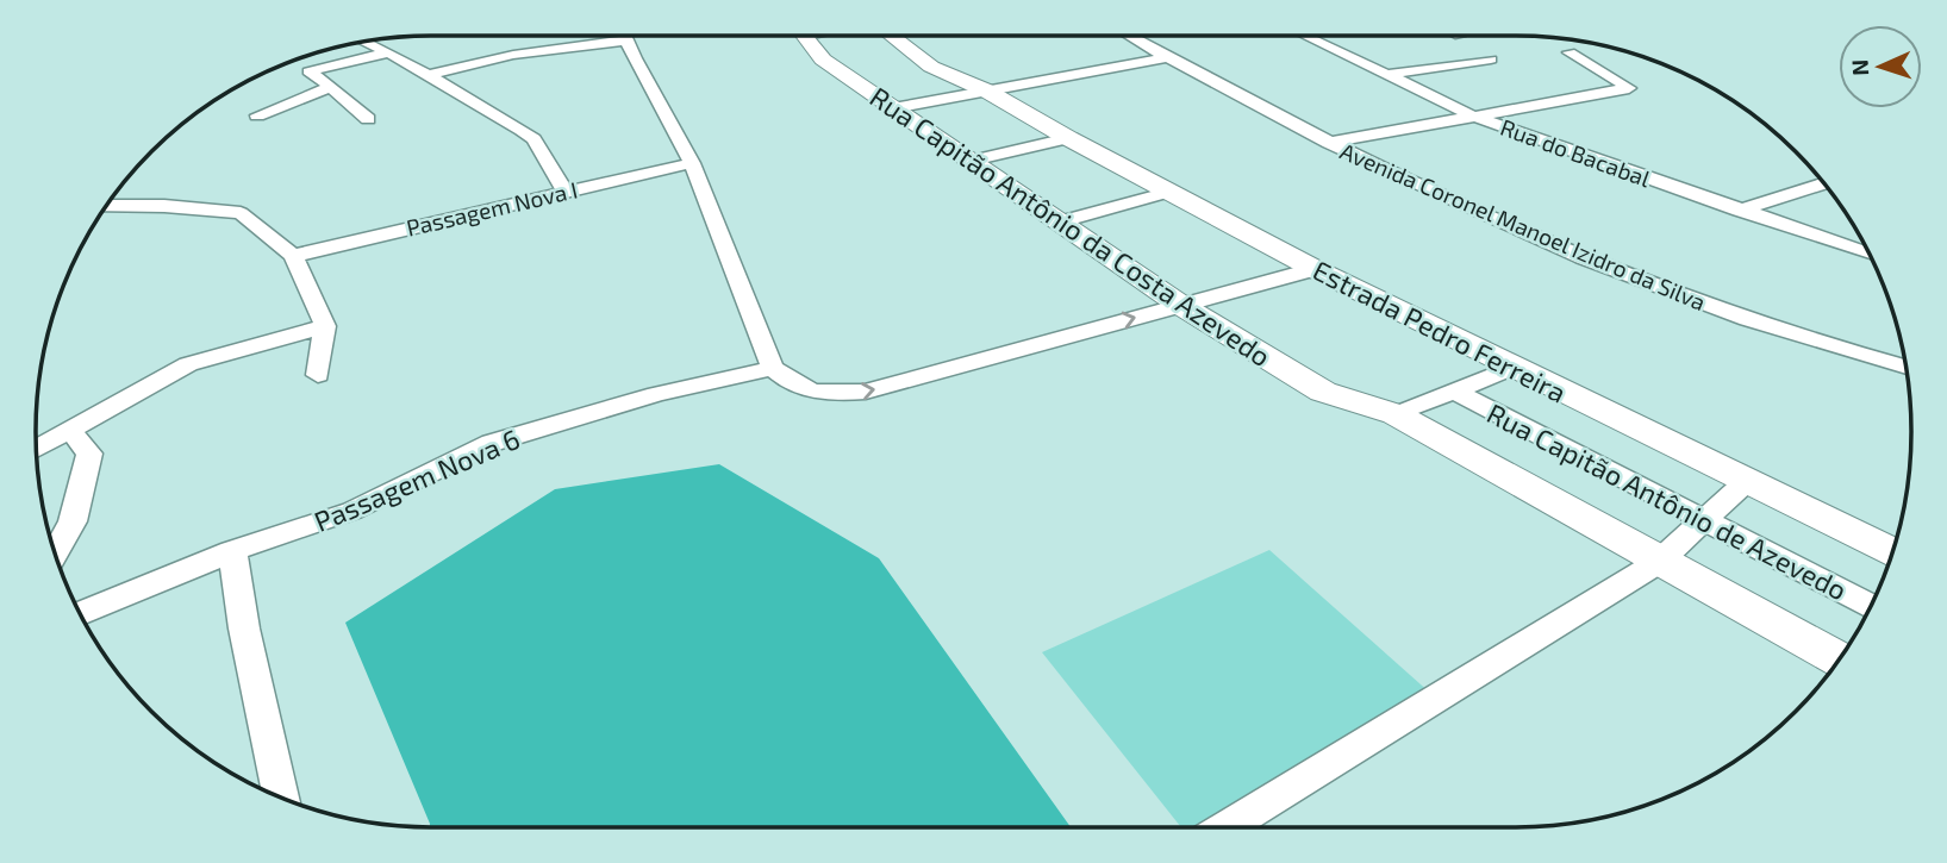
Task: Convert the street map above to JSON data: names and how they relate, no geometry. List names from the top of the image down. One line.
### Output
{"streets":{"street":["Rua do Bacabal","Passagem Nova I","Rua Capitão Antônio da Costa Azevedo","Avenida Coronel Manoel Izidro da Silva","Estrada Pedro Ferreira","Passagem Nova 6","Rua Capitão Antônio de Azevedo"]},"north":"left"}
